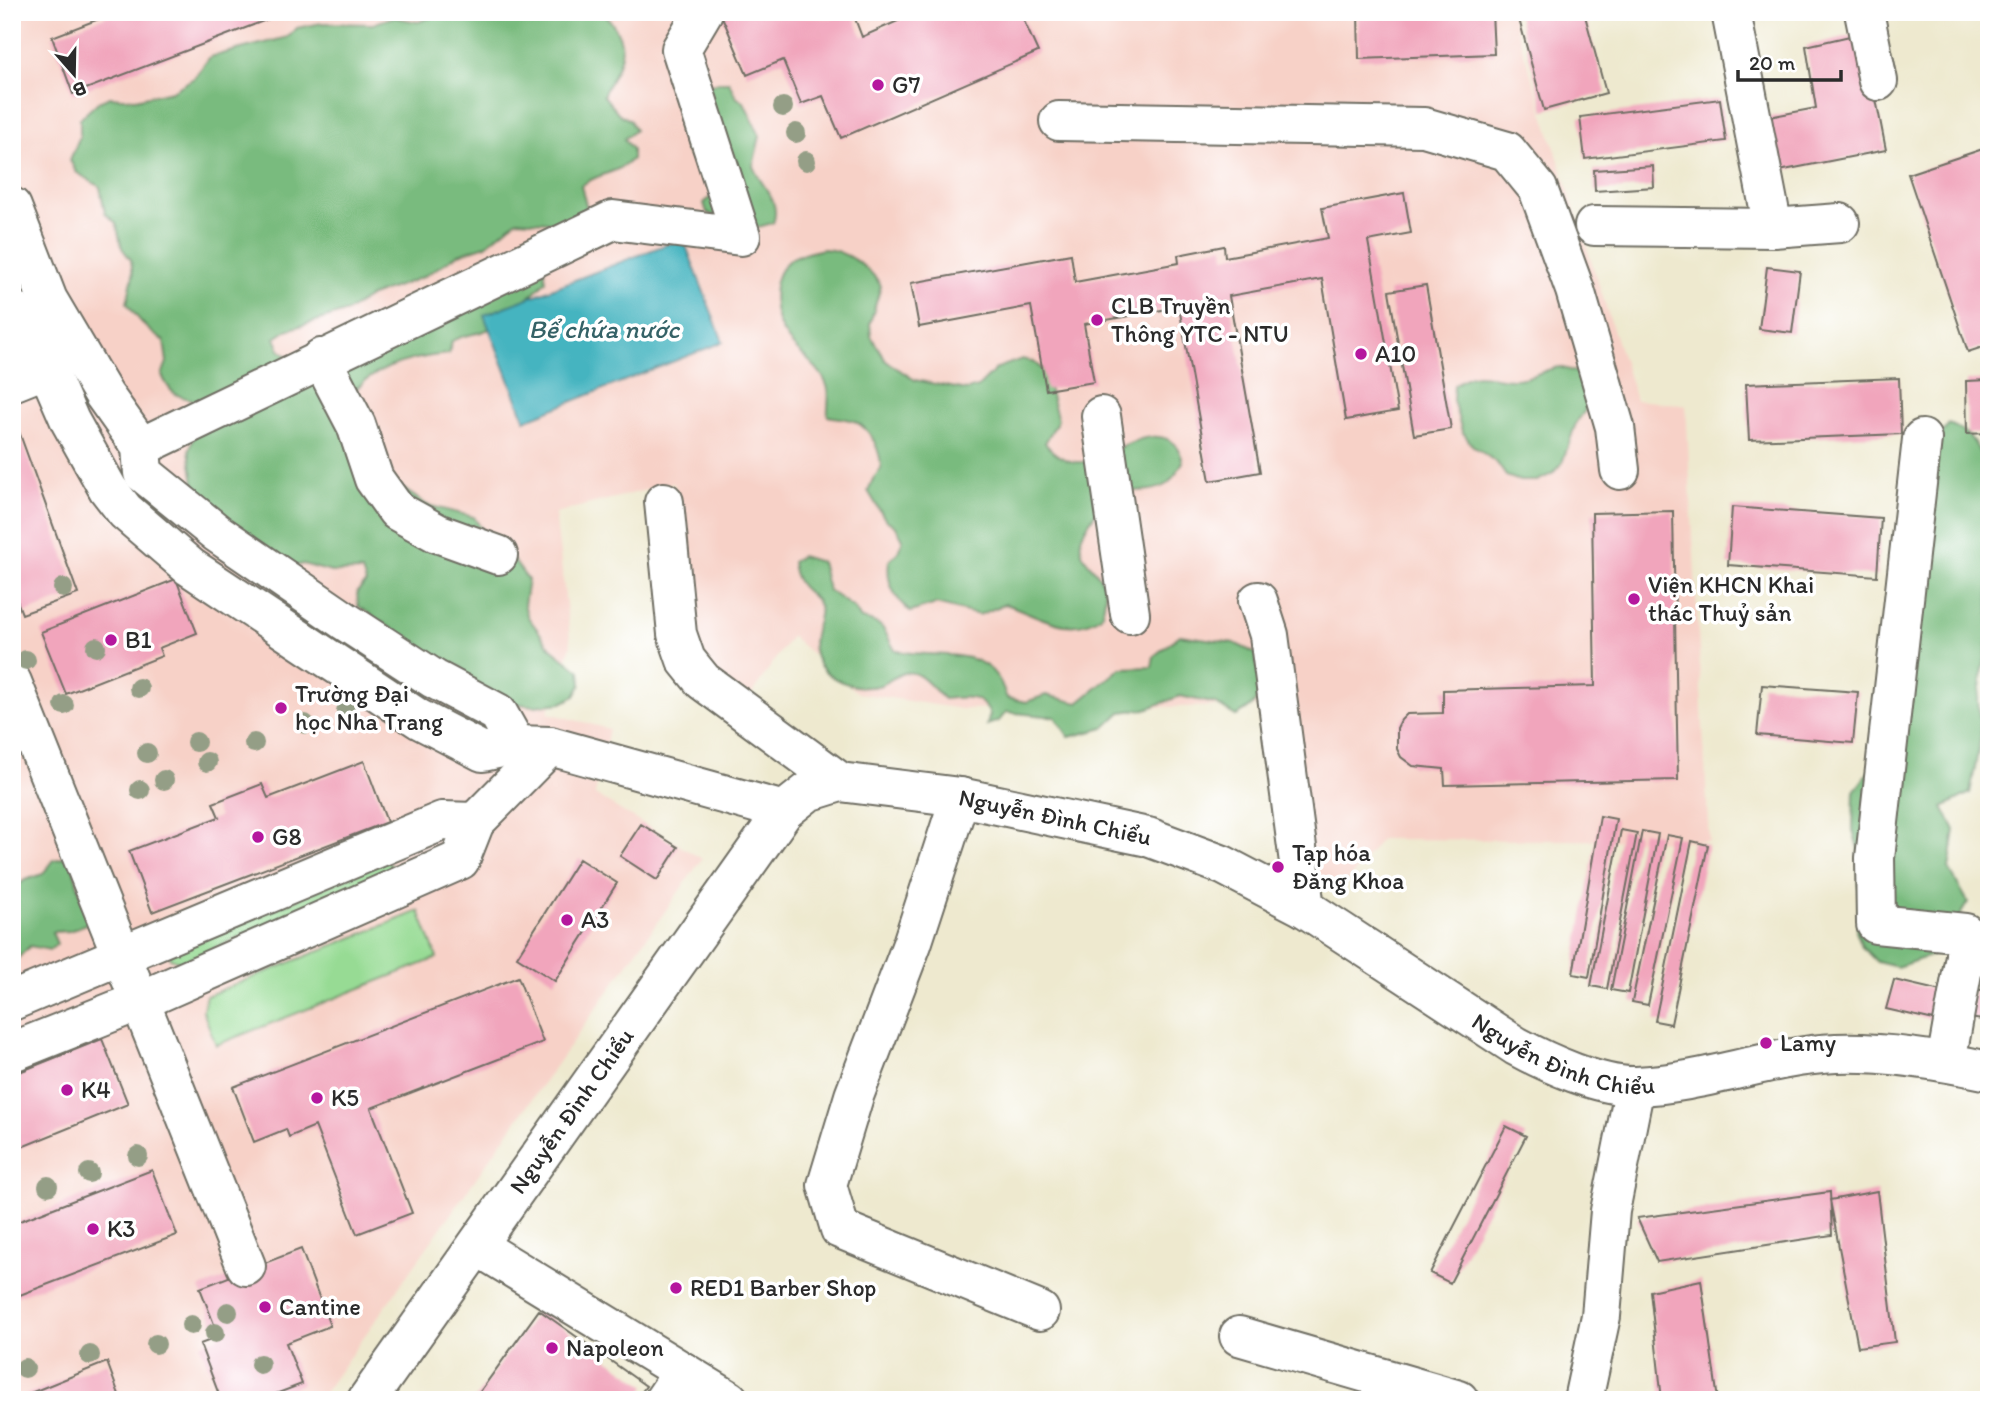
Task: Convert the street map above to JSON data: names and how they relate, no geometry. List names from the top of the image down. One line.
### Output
{"streets":{"street":["Nguyễn Đình Chiểu"]},"water":["Bể chứa nước"],"places":["G7","CLB Truyền Thông YTC - NTU","A10","Viện KHCN Khai thác Thuỷ sản","B1","Trường Đại học Nha Trang","G8","Tạp hóa Đăng Khoa","A3","Lamy","K4","K5","K3","RED1 Barber Shop","Cantine","Napoleon"],"scale_bar":"20 m","north":"bottom"}
